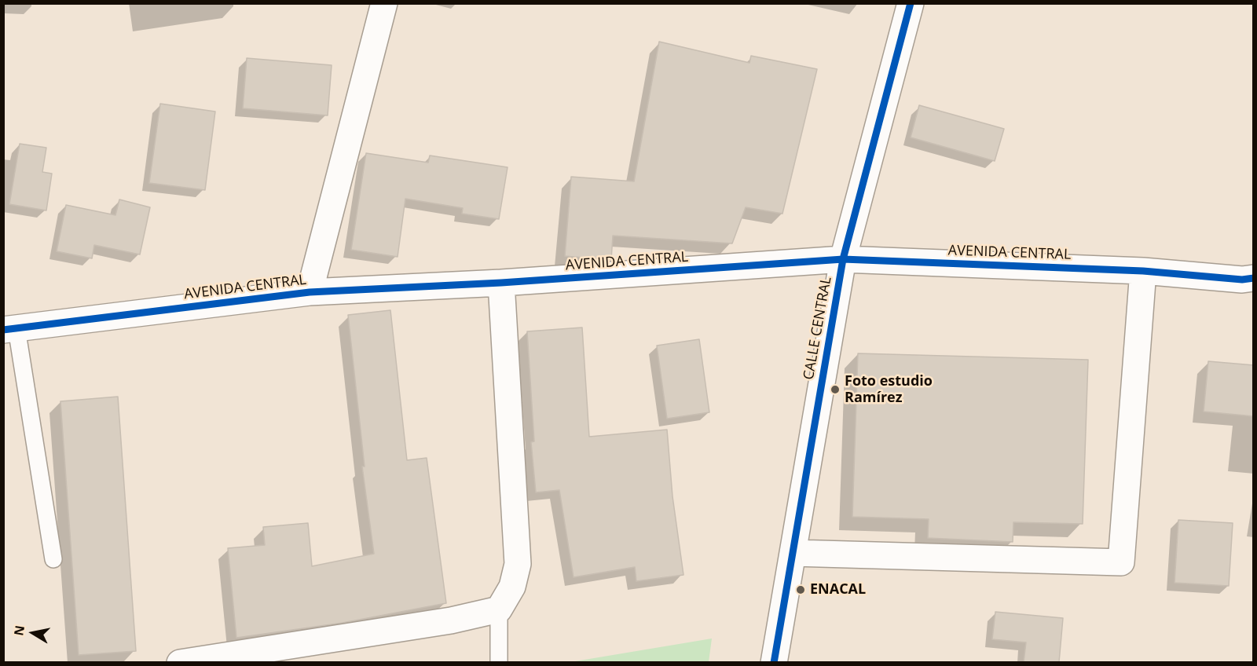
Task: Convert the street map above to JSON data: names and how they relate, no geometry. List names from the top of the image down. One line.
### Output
{"streets":{"street":["AVENIDA CENTRAL","CALLE CENTRAL"]},"crossings":[["AVENIDA CENTRAL","CALLE CENTRAL"]],"places":["Foto estudio Ramírez","ENACAL"],"north":"left"}
